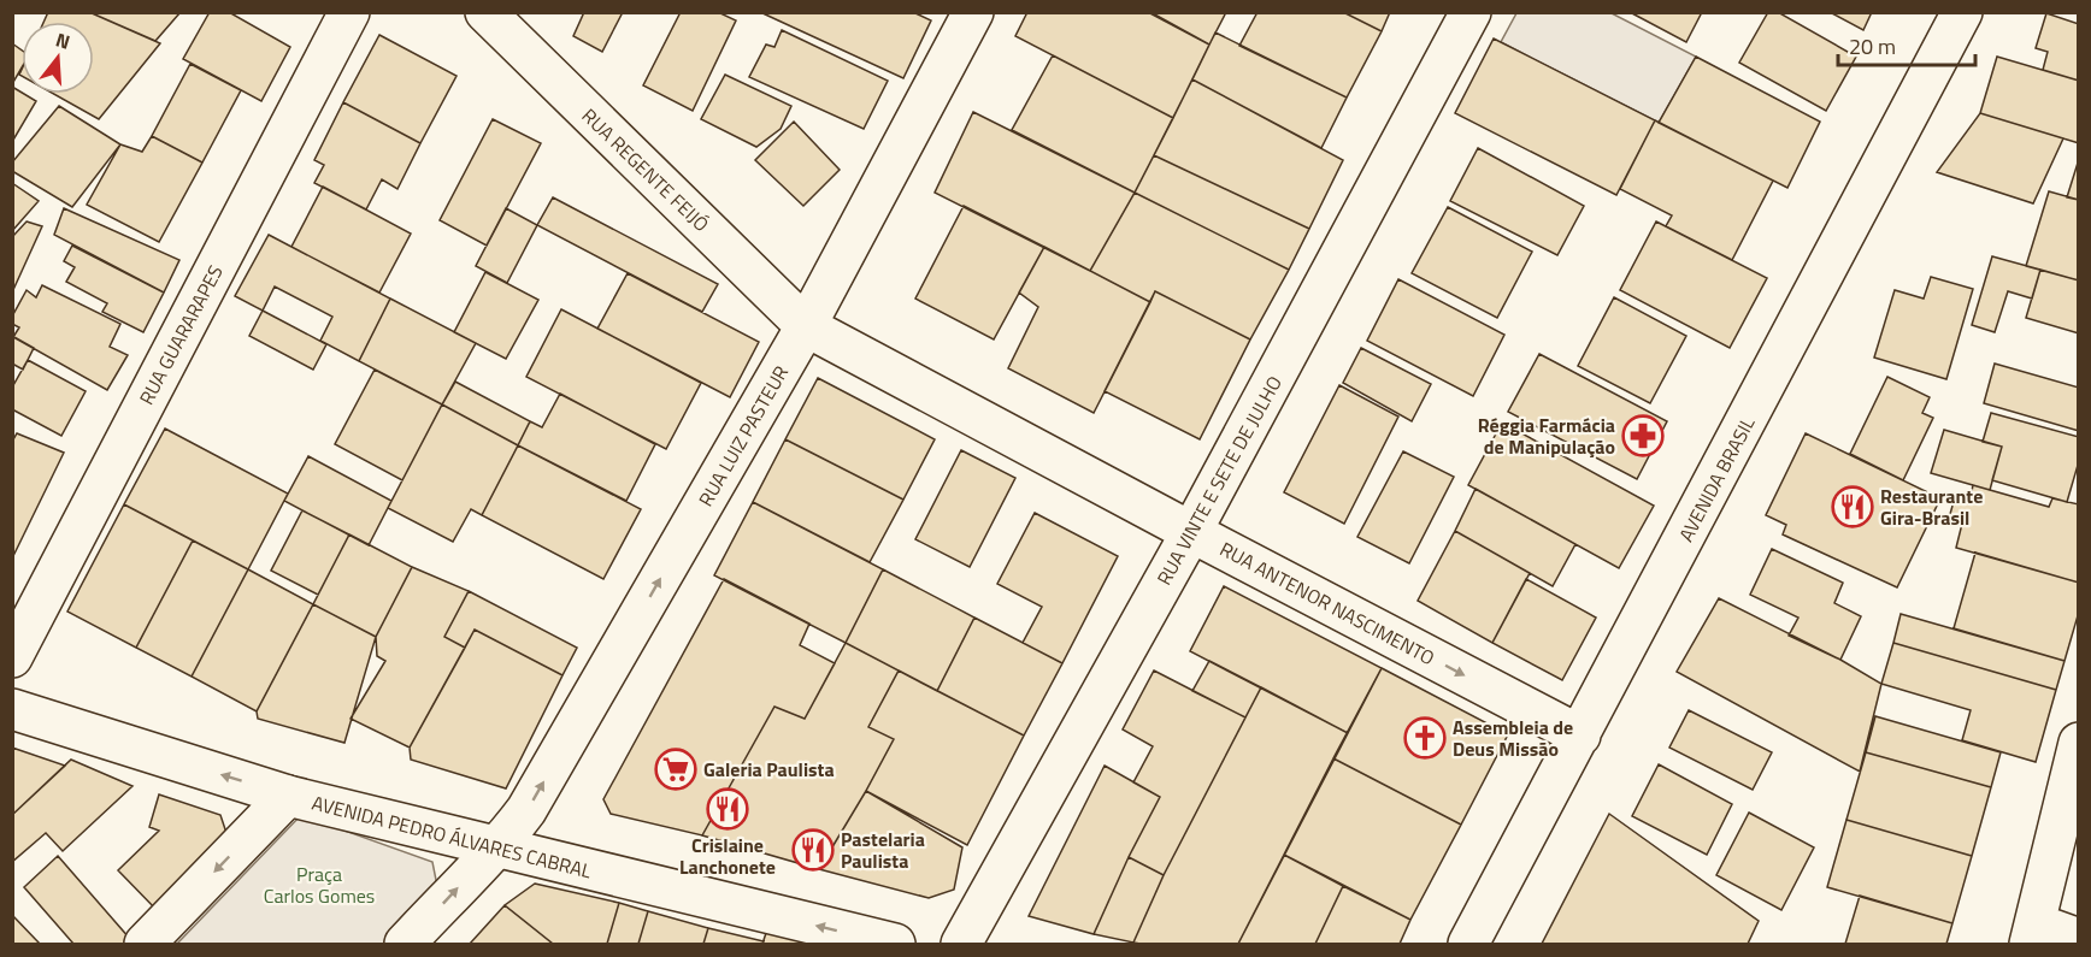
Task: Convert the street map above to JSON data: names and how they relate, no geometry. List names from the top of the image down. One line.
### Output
{"streets":{"street":["RUA REGENTE FEIJÓ","RUA GUARARAPES","RUA LUIZ PASTEUR","AVENIDA BRASIL","RUA VINTE E SETE DE JULHO","RUA ANTENOR NASCIMENTO","AVENIDA PEDRO ÁLVARES CABRAL"]},"crossings":[["RUA REGENTE FEIJÓ","RUA LUIZ PASTEUR"],["RUA REGENTE FEIJÓ","RUA ANTENOR NASCIMENTO"],["RUA LUIZ PASTEUR","RUA ANTENOR NASCIMENTO"],["RUA LUIZ PASTEUR","AVENIDA PEDRO ÁLVARES CABRAL"],["AVENIDA BRASIL","RUA ANTENOR NASCIMENTO"],["RUA VINTE E SETE DE JULHO","RUA ANTENOR NASCIMENTO"]],"one_way":["RUA LUIZ PASTEUR","RUA ANTENOR NASCIMENTO","AVENIDA PEDRO ÁLVARES CABRAL"],"parks":["Praça Carlos Gomes"],"places":{"pharmacy":["Réggia Farmácia de Manipulação"],"restaurant":["Restaurante Gira-Brasil","Crislaine Lanchonete","Pastelaria Paulista"],"church":["Assembleia de Deus Missão"],"supermarket":["Galeria Paulista"]},"scale_bar":"20 m","north":"top"}
